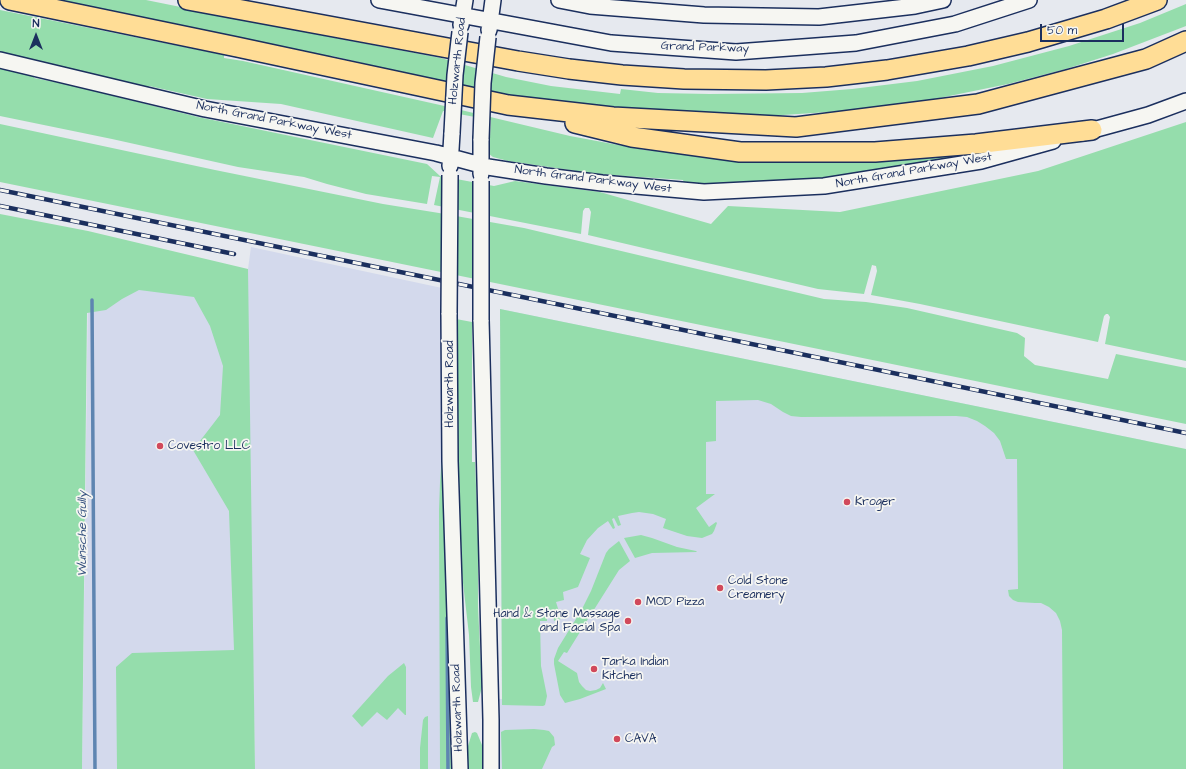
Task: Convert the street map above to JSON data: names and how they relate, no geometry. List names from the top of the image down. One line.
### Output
{"streets":{"main road":["Grand Parkway","Holzwarth Road","North Grand Parkway West"]},"crossings":[["Grand Parkway","Holzwarth Road"],["Holzwarth Road","North Grand Parkway West"]],"water":["Wunsche Gully"],"places":["Covestro LLC","Kroger","Cold Stone Creamery","MOD Pizza","Hand & Stone Massage and Facial Spa","Tarka Indian Kitchen","CAVA"],"scale_bar":"50 m","north":"top"}
